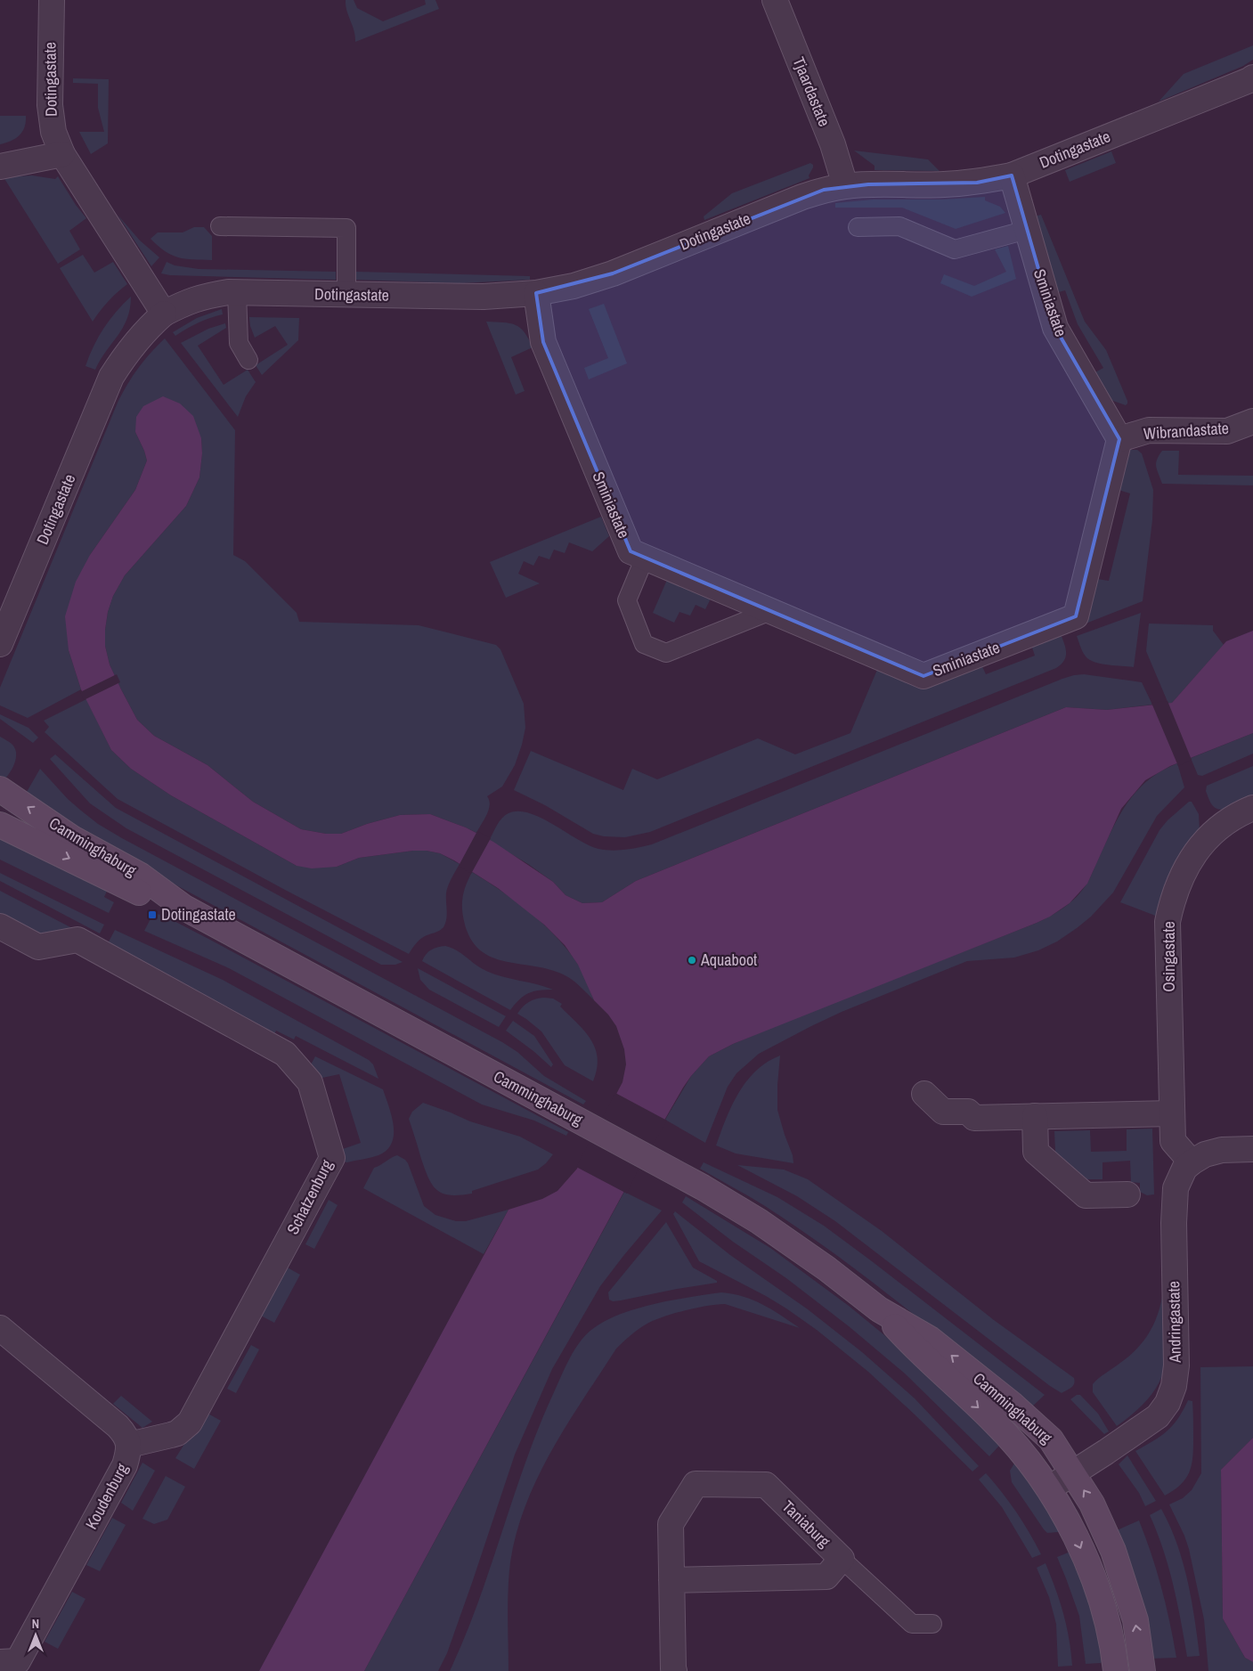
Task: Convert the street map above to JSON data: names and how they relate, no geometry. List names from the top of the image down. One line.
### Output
{"streets":{"street":["Dotingastate","Tjaardastate","Sminiastate","Wibrandastate","Camminghaburg","Osingastate","Schatzenburg","Andringastate","Koudenburg","Taniaburg"]},"crossings":[["Dotingastate","Tjaardastate"],["Dotingastate","Sminiastate"],["Sminiastate","Wibrandastate"],["Camminghaburg","Andringastate"],["Osingastate","Andringastate"],["Schatzenburg","Koudenburg"]],"places":{"transit":["Dotingastate"],"other":["Aquaboot"]},"north":"top"}
